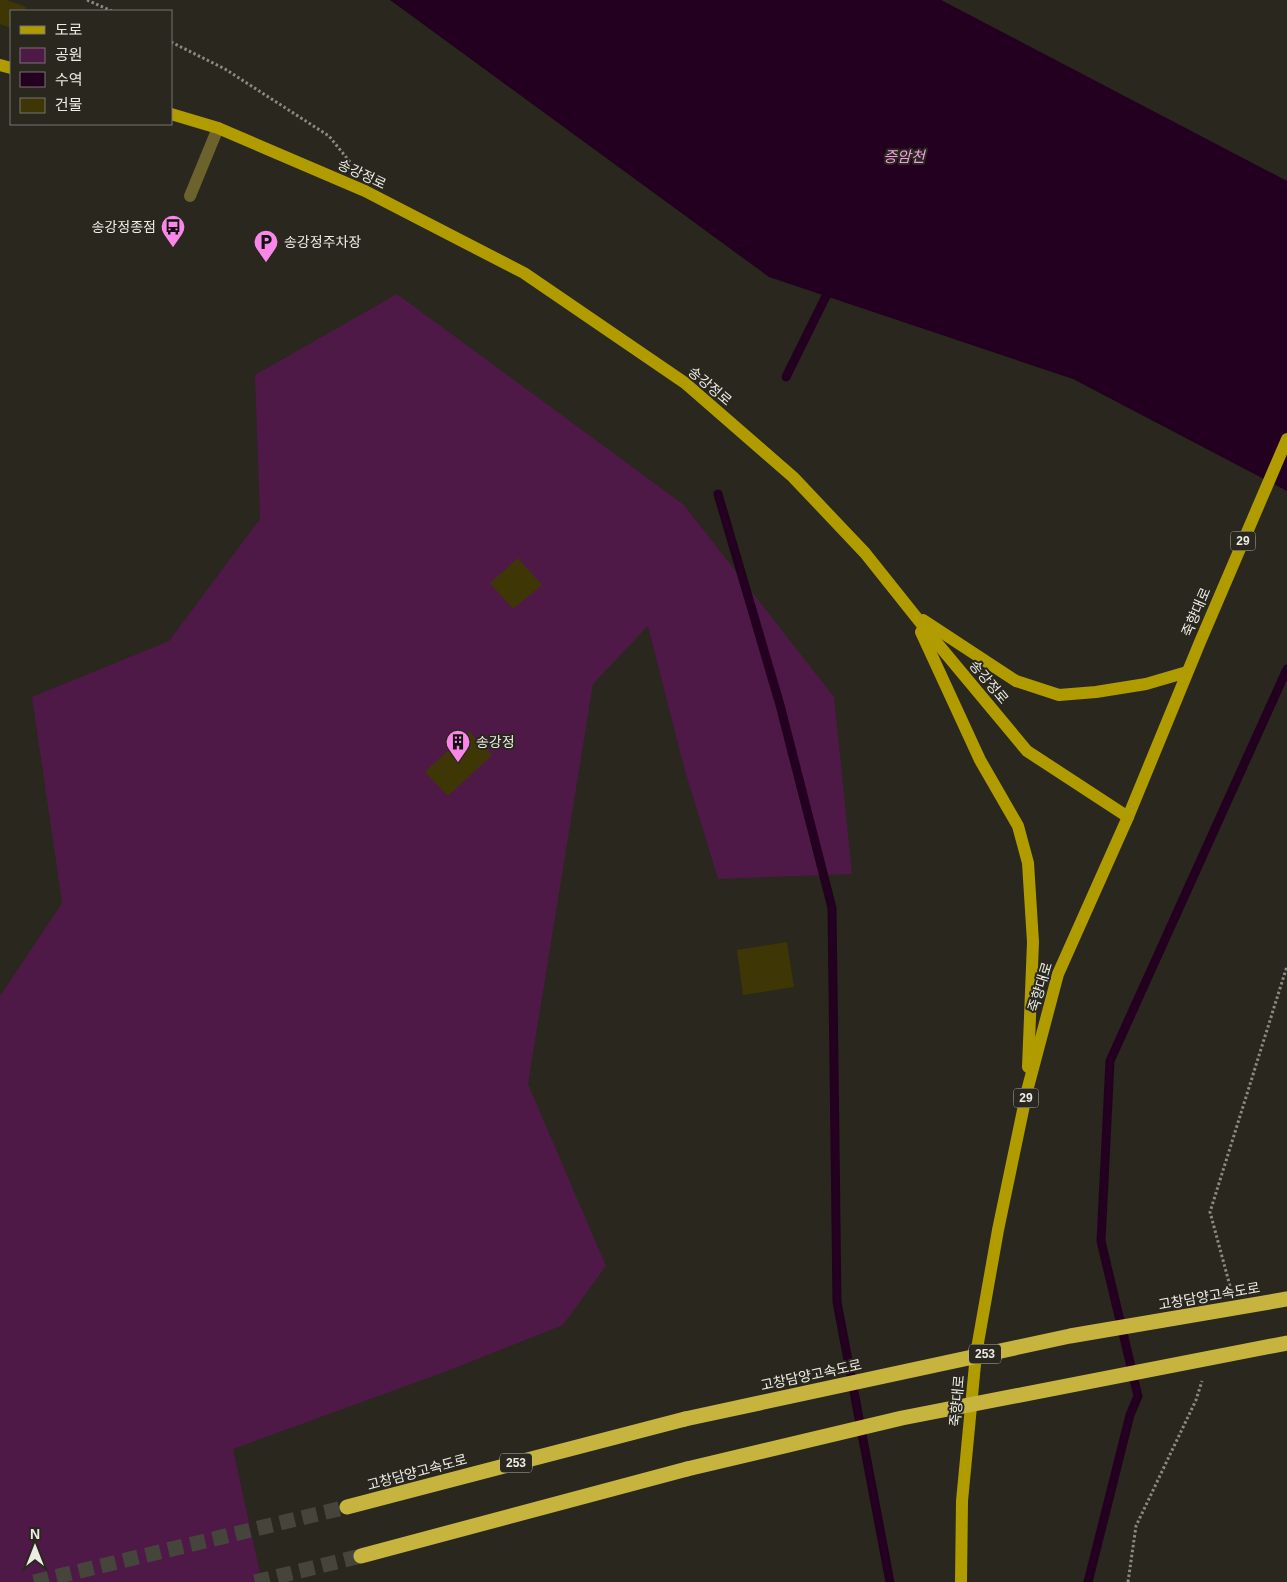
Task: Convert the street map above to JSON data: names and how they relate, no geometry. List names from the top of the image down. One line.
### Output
{"streets":{"highway":["고창담양고속도로","253"],"main road":["송강정로","29","죽향대로"]},"crossings":[["송강정로","죽향대로"]],"water":["증암천"],"places":{"bus stop":["송강정종점"],"parking":["송강정주차장"],"building":["송강정"]},"legend":["도로","공원","수역","건물"],"north":"top"}
